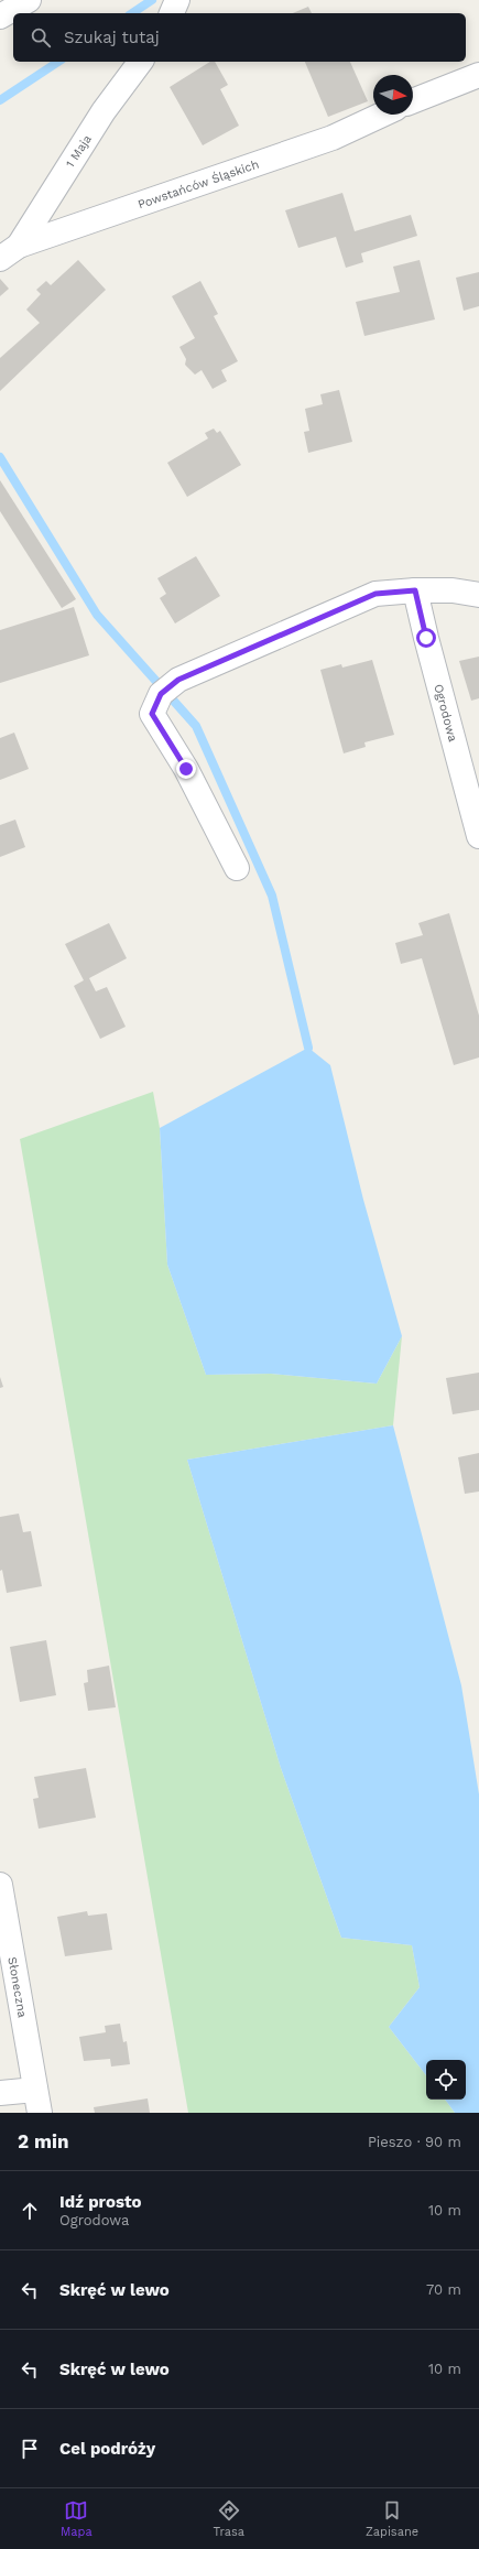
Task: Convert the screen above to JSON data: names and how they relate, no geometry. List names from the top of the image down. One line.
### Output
{"streets":{"street":["1 Maja","Powstańców Śląskich","Ogrodowa","Słoneczna"]},"crossings":[["1 Maja","Powstańców Śląskich"]],"north":"right","page":{"search":"Szukaj tutaj","heading":["2 min","Pieszo · 90 m"],"list":[["Idź prosto","Ogrodowa","10 m"],["Skręć w lewo","70 m"],["Skręć w lewo","10 m"],"Cel podróży"],"nav":["Mapa","Trasa","Zapisane"]}}
